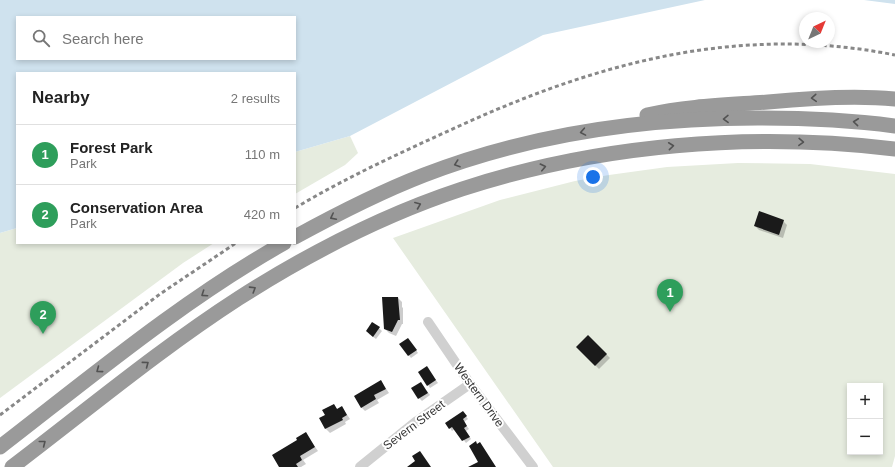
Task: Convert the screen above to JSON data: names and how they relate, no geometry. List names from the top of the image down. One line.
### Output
{"streets":{"street":["Western Drive","Severn Street"]},"crossings":[["Western Drive","Severn Street"]],"north":"top right","page":{"search":"Search here","heading":["Nearby","2 results"],"list":[{"mark":"1","name":"Forest Park","note":"Park","value":"110 m"},{"mark":"2","name":"Conservation Area","note":"Park","value":"420 m"}],"pins":["1","2"],"map_buttons":["+","−"]}}
